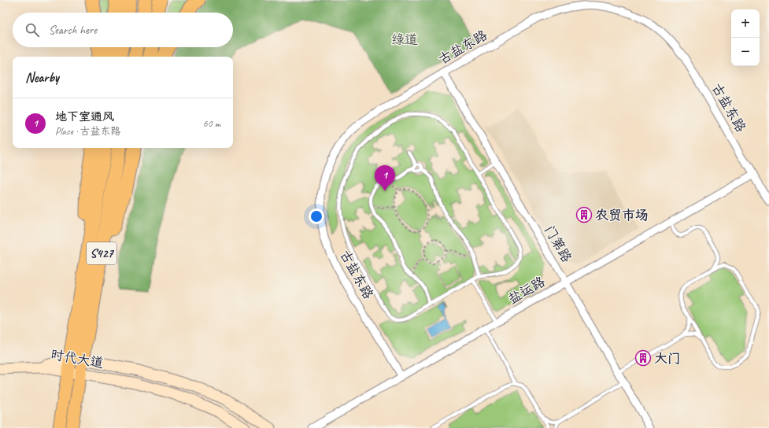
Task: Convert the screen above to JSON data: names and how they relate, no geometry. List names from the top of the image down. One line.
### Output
{"streets":{"highway":["S427"],"main road":["时代大道"],"street":["古盐东路","门第路","盐运路"]},"crossings":[["古盐东路","门第路"],["古盐东路","盐运路"],["门第路","盐运路"],["S427","时代大道"]],"parks":["绿道"],"places":{"building":["农贸市场","大门"]},"page":{"map_buttons":["+","−"],"search":"Search here","heading":"Nearby","list":[{"mark":"1","name":"地下室通风","note":"Place · 古盐东路","value":"60 m"}],"pins":"1"}}
